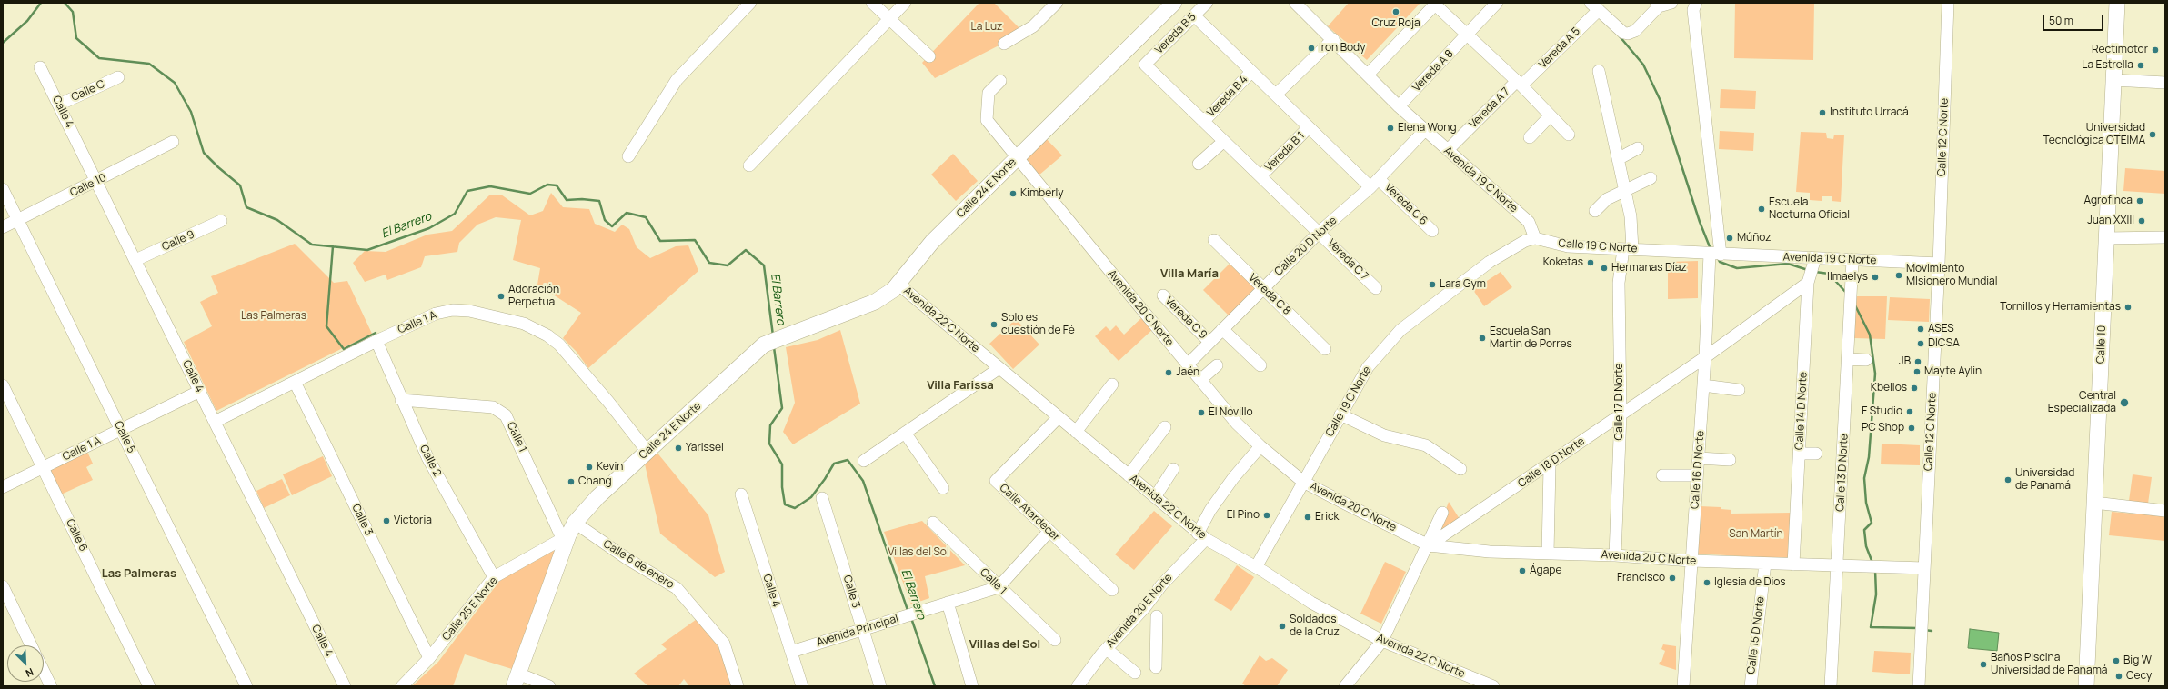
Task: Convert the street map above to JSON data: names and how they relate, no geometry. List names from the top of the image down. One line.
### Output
{"streets":{"main road":["Calle 10","Calle 24 E Norte"],"street":["Vereda B 5","Vereda A 5","Vereda A 8","Calle C","Vereda B 4","Vereda A 7","Calle 4","Calle 12 C Norte","Vereda B 1","Avenida 19 C Norte","Vereda C 6","Calle 9","Calle 20 D Norte","Calle 19 C Norte","Vereda C 7","Vereda C 8","Avenida 20 C Norte","Vereda C 9","Avenida 22 C Norte","Calle 1 A","Calle 17 D Norte","Calle 14 D Norte","Calle 5","Calle 1","Calle 2","Calle 18 D Norte","Calle 16 D Norte","Calle 13 D Norte","Calle Atardecer","Calle 3","Calle 6","Calle 6 de enero","Calle 25 E Norte","Avenida 20 E Norte","Avenida Principal","Calle 15 D Norte"]},"crossings":[["Vereda B 5","Vereda C 7"],["Vereda A 5","Vereda A 7"],["Vereda A 8","Avenida 19 C Norte"],["Calle C","Calle 4"],["Vereda B 4","Vereda C 7"],["Vereda A 7","Avenida 19 C Norte"],["Calle 4","Calle 10"],["Calle 4","Calle 9"],["Calle 4","Calle 1 A"],["Calle 4","Avenida Principal"],["Calle 12 C Norte","Avenida 19 C Norte"],["Calle 12 C Norte","Avenida 20 C Norte"],["Vereda B 1","Vereda C 7"],["Avenida 19 C Norte","Calle 20 D Norte"],["Avenida 19 C Norte","Calle 19 C Norte"],["Avenida 19 C Norte","Calle 14 D Norte"],["Avenida 19 C Norte","Calle 16 D Norte"],["Avenida 19 C Norte","Calle 13 D Norte"],["Calle 10","Calle 5"],["Calle 24 E Norte","Avenida 20 C Norte"],["Calle 24 E Norte","Avenida 22 C Norte"],["Calle 24 E Norte","Calle 1 A"],["Calle 24 E Norte","Calle 1"],["Calle 24 E Norte","Calle 6 de enero"],["Calle 24 E Norte","Calle 25 E Norte"],["Vereda C 6","Calle 20 D Norte"],["Calle 20 D Norte","Vereda C 7"],["Calle 20 D Norte","Vereda C 8"],["Calle 20 D Norte","Avenida 20 C Norte"],["Calle 20 D Norte","Vereda C 9"],["Calle 19 C Norte","Avenida 20 C Norte"],["Calle 19 C Norte","Avenida 22 C Norte"],["Calle 19 C Norte","Calle 17 D Norte"],["Calle 19 C Norte","Calle 16 D Norte"],["Avenida 20 C Norte","Calle 17 D Norte"],["Avenida 20 C Norte","Calle 14 D Norte"],["Avenida 20 C Norte","Calle 18 D Norte"],["Avenida 20 C Norte","Calle 16 D Norte"],["Avenida 20 C Norte","Calle 13 D Norte"],["Avenida 20 C Norte","Avenida 20 E Norte"],["Avenida 20 C Norte","Calle 15 D Norte"],["Avenida 22 C Norte","Calle Atardecer"],["Avenida 22 C Norte","Avenida 20 E Norte"],["Calle 1 A","Calle 5"],["Calle 1 A","Calle 2"],["Calle 1 A","Calle 3"],["Calle 1 A","Calle 6"],["Calle 17 D Norte","Calle 18 D Norte"],["Calle 14 D Norte","Calle 18 D Norte"],["Calle 1","Calle 2"],["Calle 1","Calle 6 de enero"],["Calle 1","Calle 25 E Norte"],["Calle 1","Avenida Principal"],["Calle 2","Calle 25 E Norte"],["Calle 18 D Norte","Calle 16 D Norte"],["Calle 3","Calle 25 E Norte"],["Calle 3","Avenida Principal"],["Calle 6 de enero","Calle 25 E Norte"]],"districts":["Villa María","Villa Farissa","Las Palmeras","Villas del Sol"],"water":["El Barrero"],"parks":["La Luz","Las Palmeras","San Martín","Villas del Sol"],"places":["Cruz Roja","Iron Body","Rectimotor","La Estrella","Instituto Urracá","Elena Wong","Universidad Tecnológica OTEIMA","Kimberly","Agrofinca","Escuela Nocturna Oficial","Juan XXIII","Múñoz","Koketas","Hermanas Díaz","Movimiento MIsionero Mundial","Ilmaelys","Lara Gym","Adoración Perpetua","Tornillos y Herramientas","Solo es cuestión de Fé","ASES","Escuela San Martin de Porres","DICSA","JB","Mayte Aylin","Jaén","Kbellos","Central Especializada","F Studio","El Novillo","PC Shop","Yarissel","Kevin","Universidad de Panamá","Chang","El Pino","Erick","Victoria","Ágape","Francisco","Iglesia de Dios","Soldados de la Cruz","Big W","Baños Piscina Universidad de Panamá","Cecy"],"scale_bar":"50 m","north":"bottom right"}
